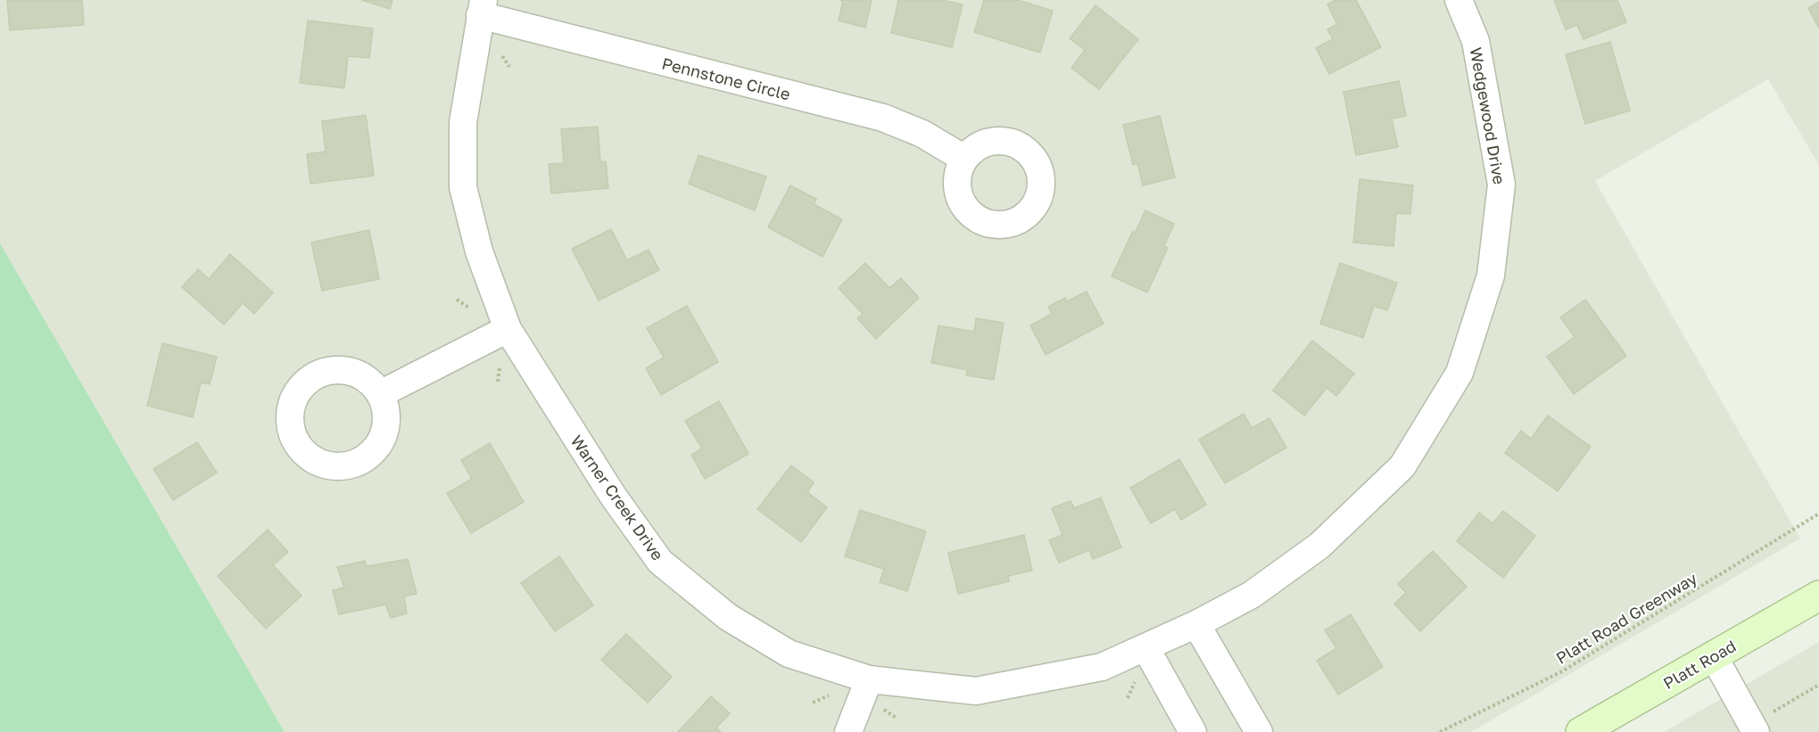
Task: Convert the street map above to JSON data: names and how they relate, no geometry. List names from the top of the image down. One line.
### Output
{"streets":{"main road":["Platt Road"],"street":["Pennstone Circle","Wedgewood Drive","Warner Creek Drive"],"path":["Platt Road Greenway"]},"crossings":[["Pennstone Circle","Warner Creek Drive"],["Wedgewood Drive","Warner Creek Drive"]]}
